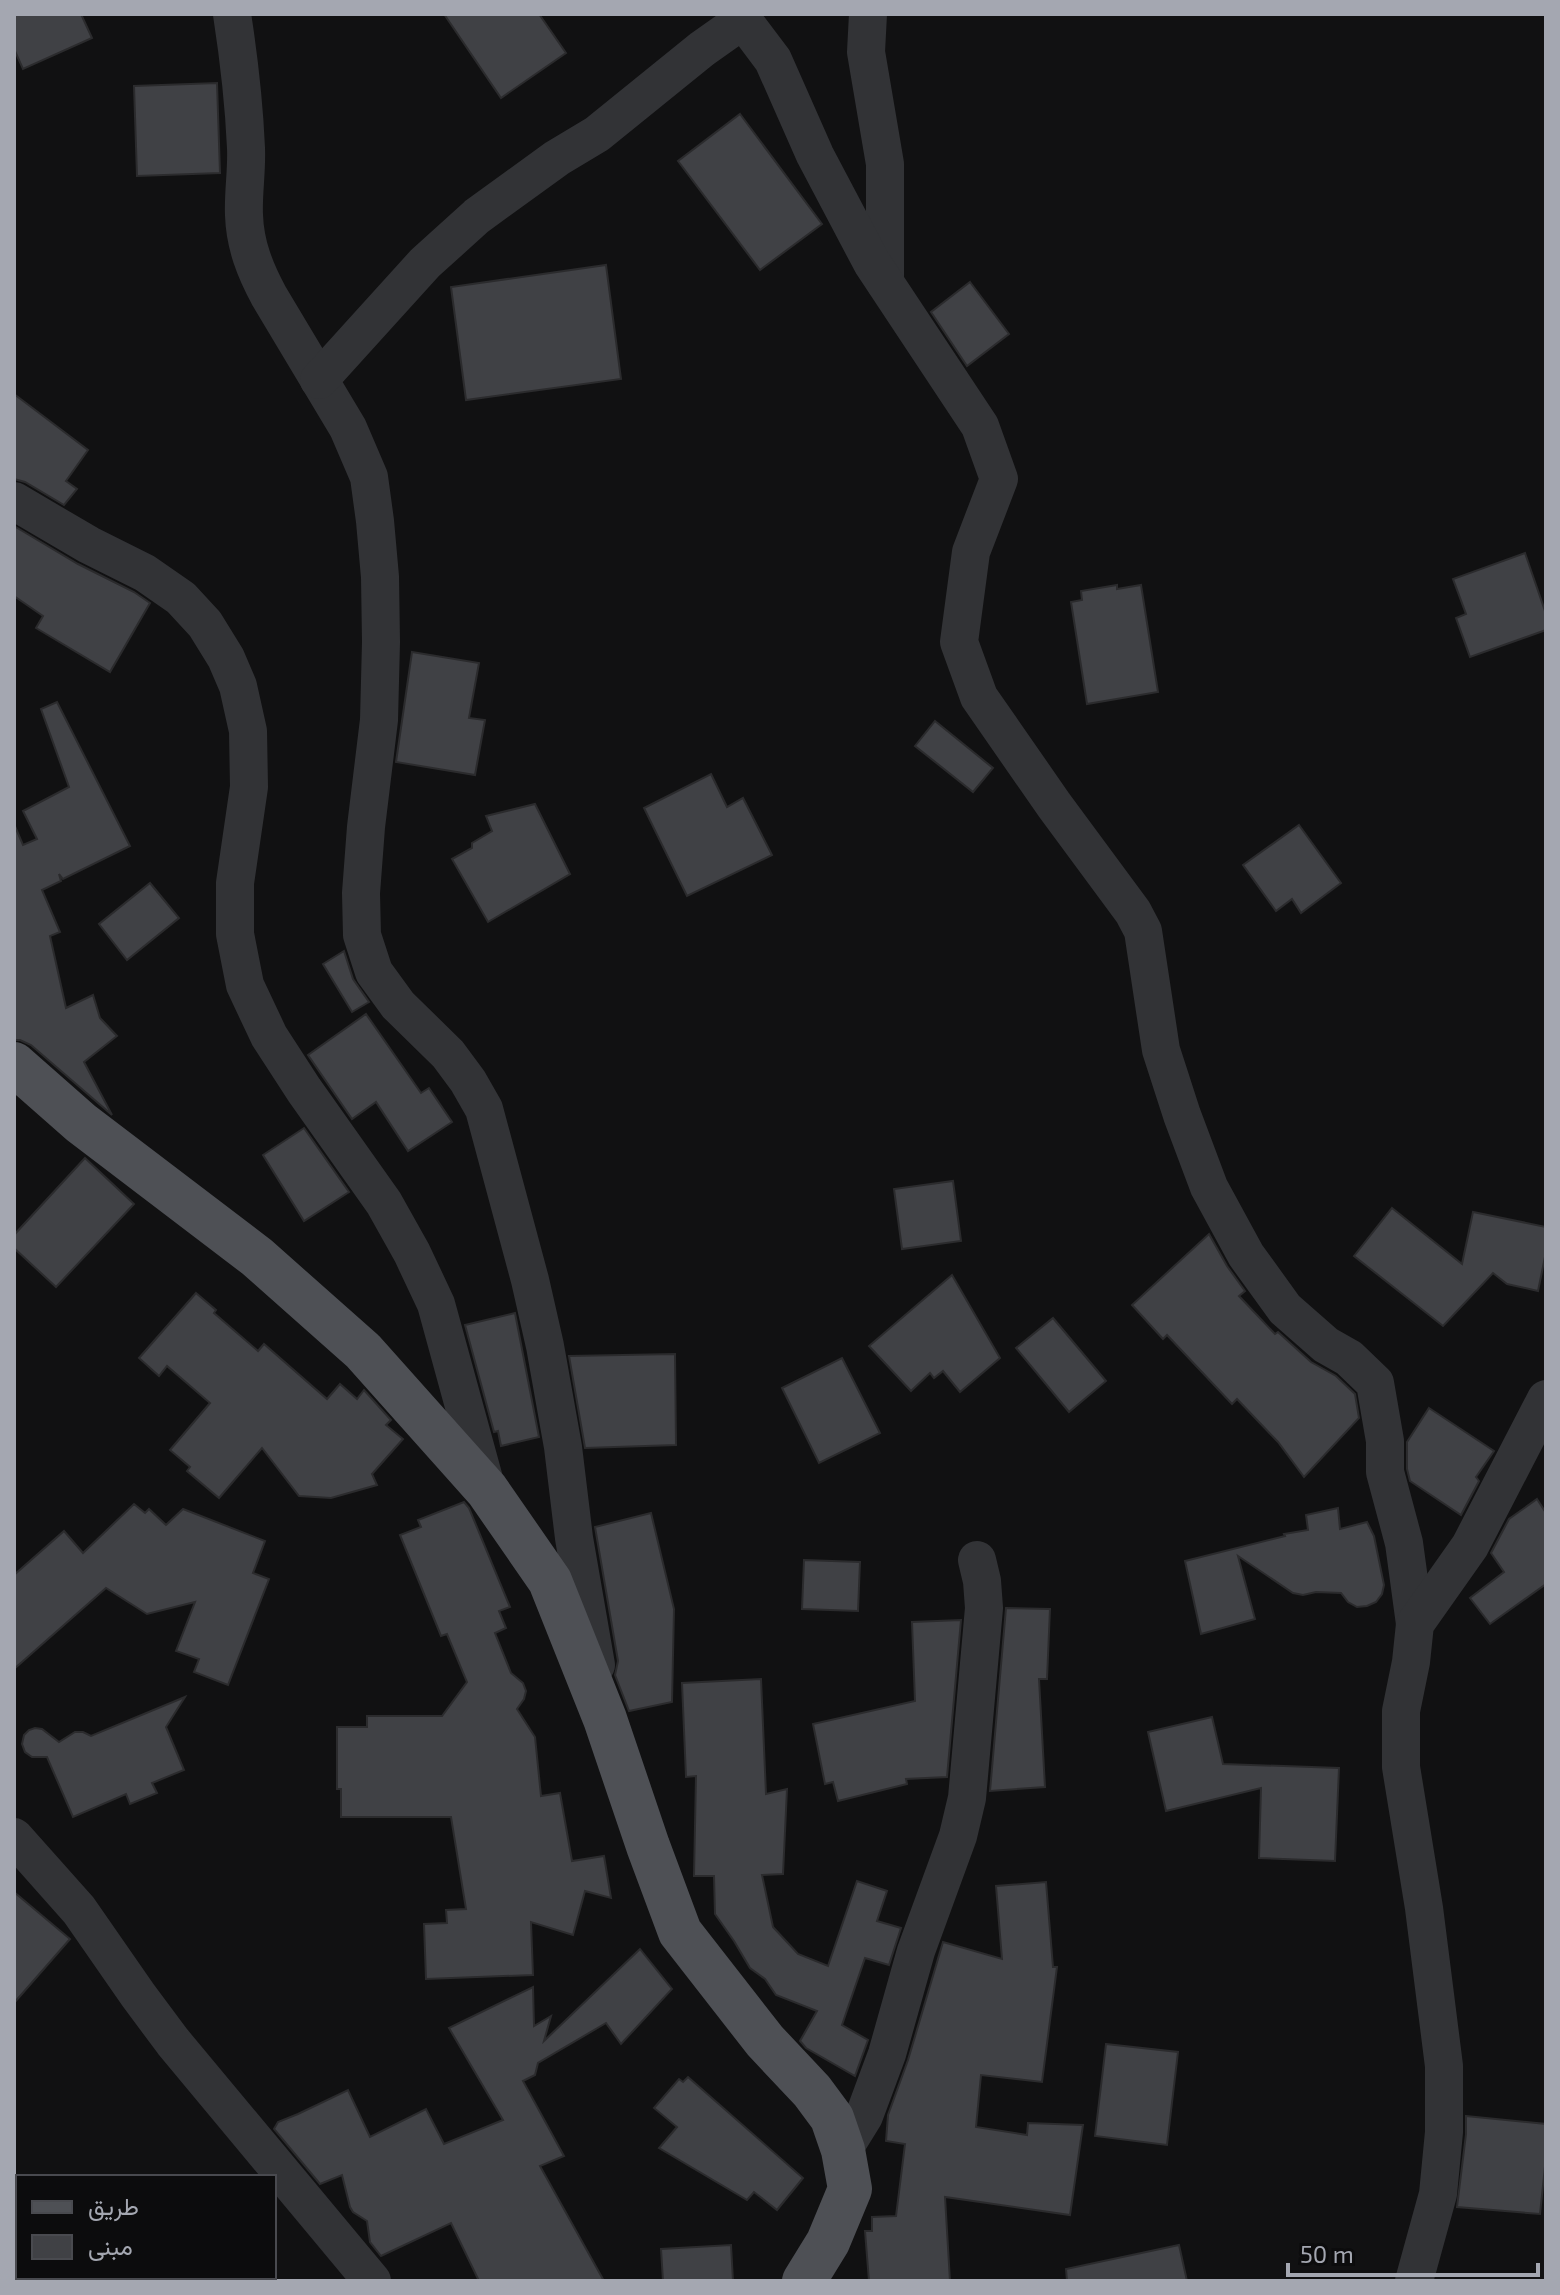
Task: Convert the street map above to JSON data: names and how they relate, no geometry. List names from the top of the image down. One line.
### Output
{"legend":["طريق","مبنى"],"scale_bar":"50 m"}
